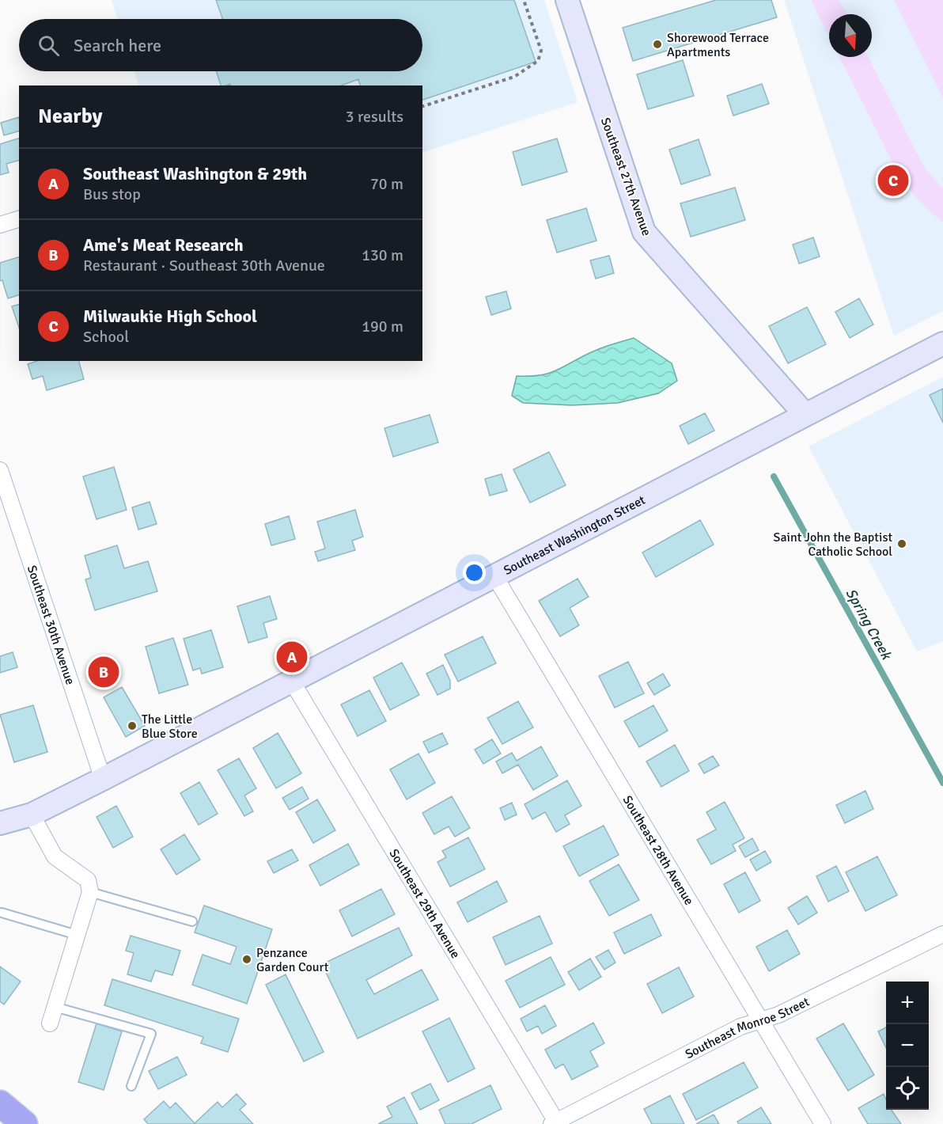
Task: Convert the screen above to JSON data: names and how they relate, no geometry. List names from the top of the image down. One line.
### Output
{"streets":{"street":["Southeast 27th Avenue","Southeast Washington Street","Southeast 30th Avenue","Southeast 28th Avenue","Southeast 29th Avenue","Southeast Monroe Street"]},"crossings":[["Southeast 27th Avenue","Southeast Washington Street"],["Southeast Washington Street","Southeast 30th Avenue"],["Southeast Washington Street","Southeast 28th Avenue"],["Southeast Washington Street","Southeast 29th Avenue"],["Southeast 28th Avenue","Southeast Monroe Street"],["Southeast 29th Avenue","Southeast Monroe Street"]],"water":["Spring Creek"],"places":["Shorewood Terrace Apartments","Saint John the Baptist Catholic School","The Little Blue Store","Penzance Garden Court"],"north":"bottom","page":{"search":"Search here","heading":["Nearby","3 results"],"list":[{"mark":"A","name":"Southeast Washington & 29th","note":"Bus stop","value":"70 m"},{"mark":"B","name":"Ame's Meat Research","note":"Restaurant · Southeast 30th Avenue","value":"130 m"},{"mark":"C","name":"Milwaukie High School","note":"School","value":"190 m"}],"pins":["C","A","B"],"map_buttons":["+","−"]}}
